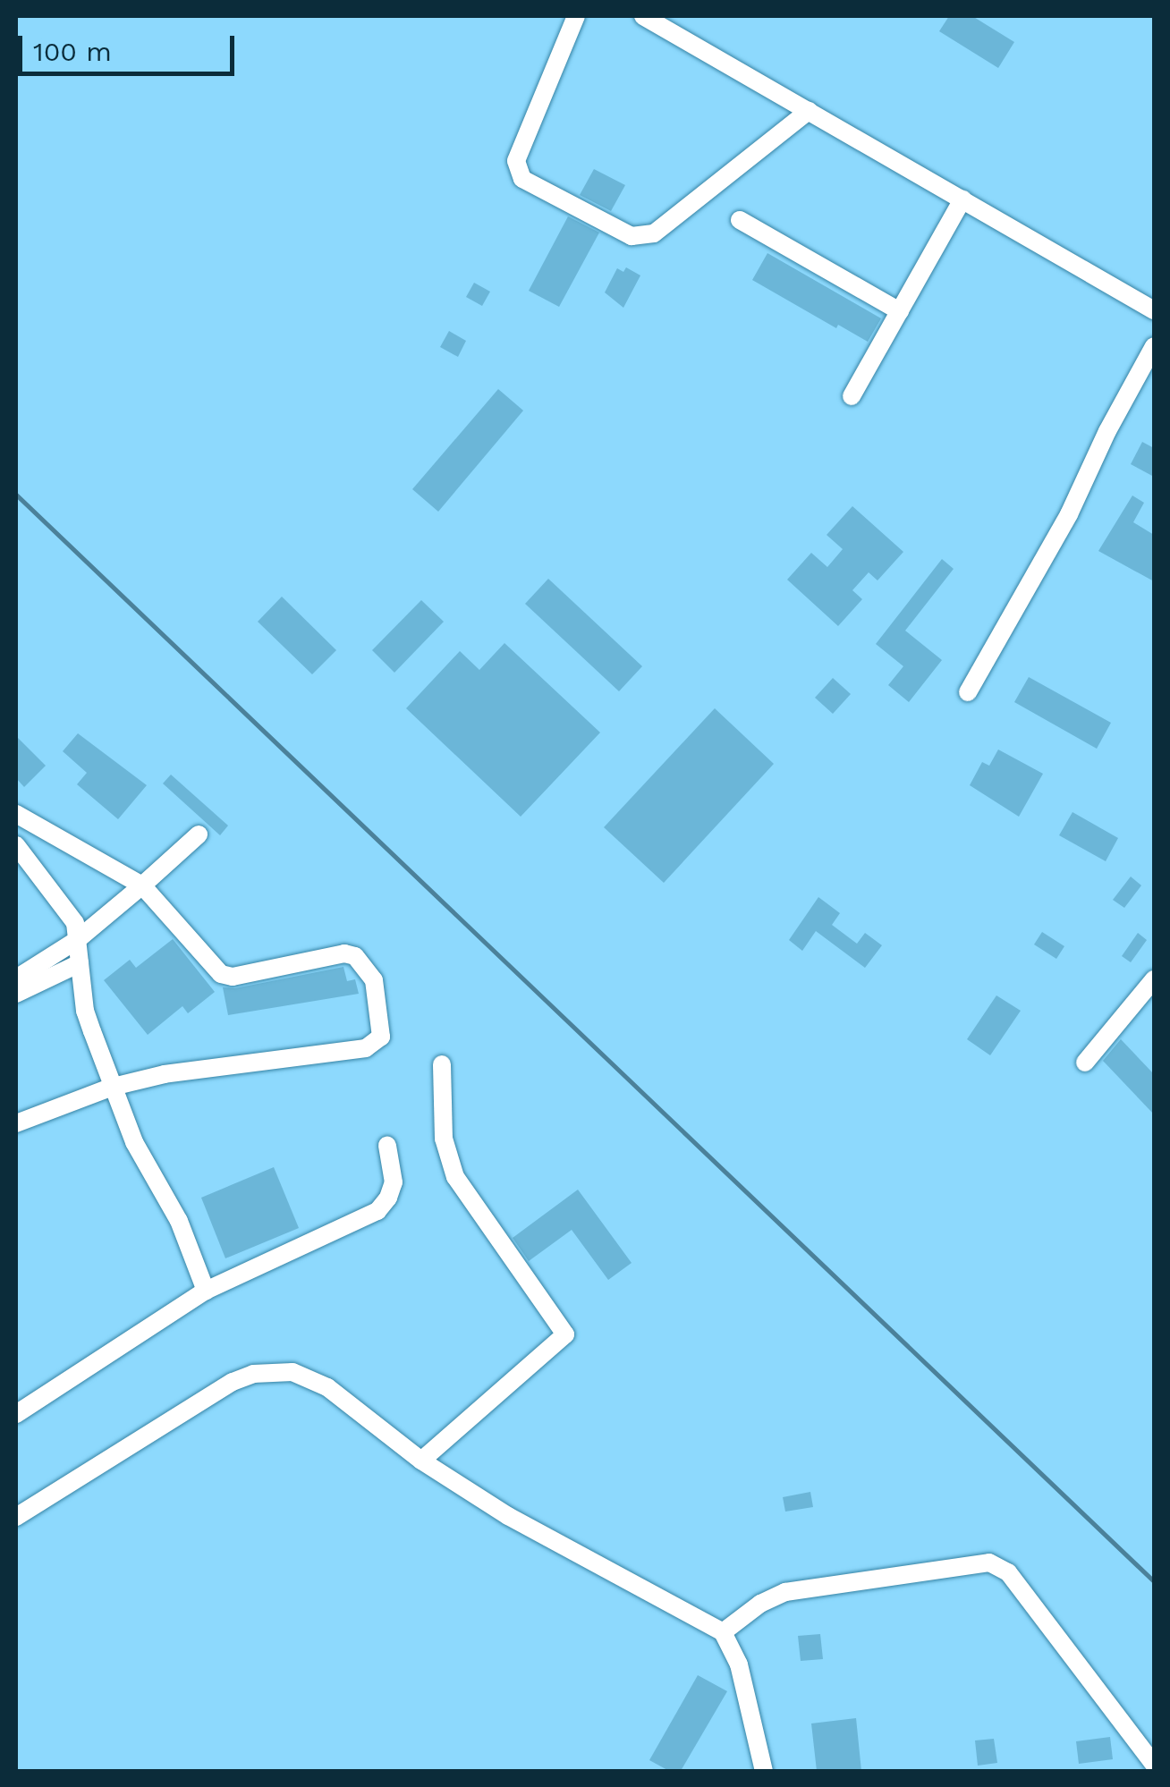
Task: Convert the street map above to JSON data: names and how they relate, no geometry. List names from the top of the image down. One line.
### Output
{"scale_bar":"100 m"}
